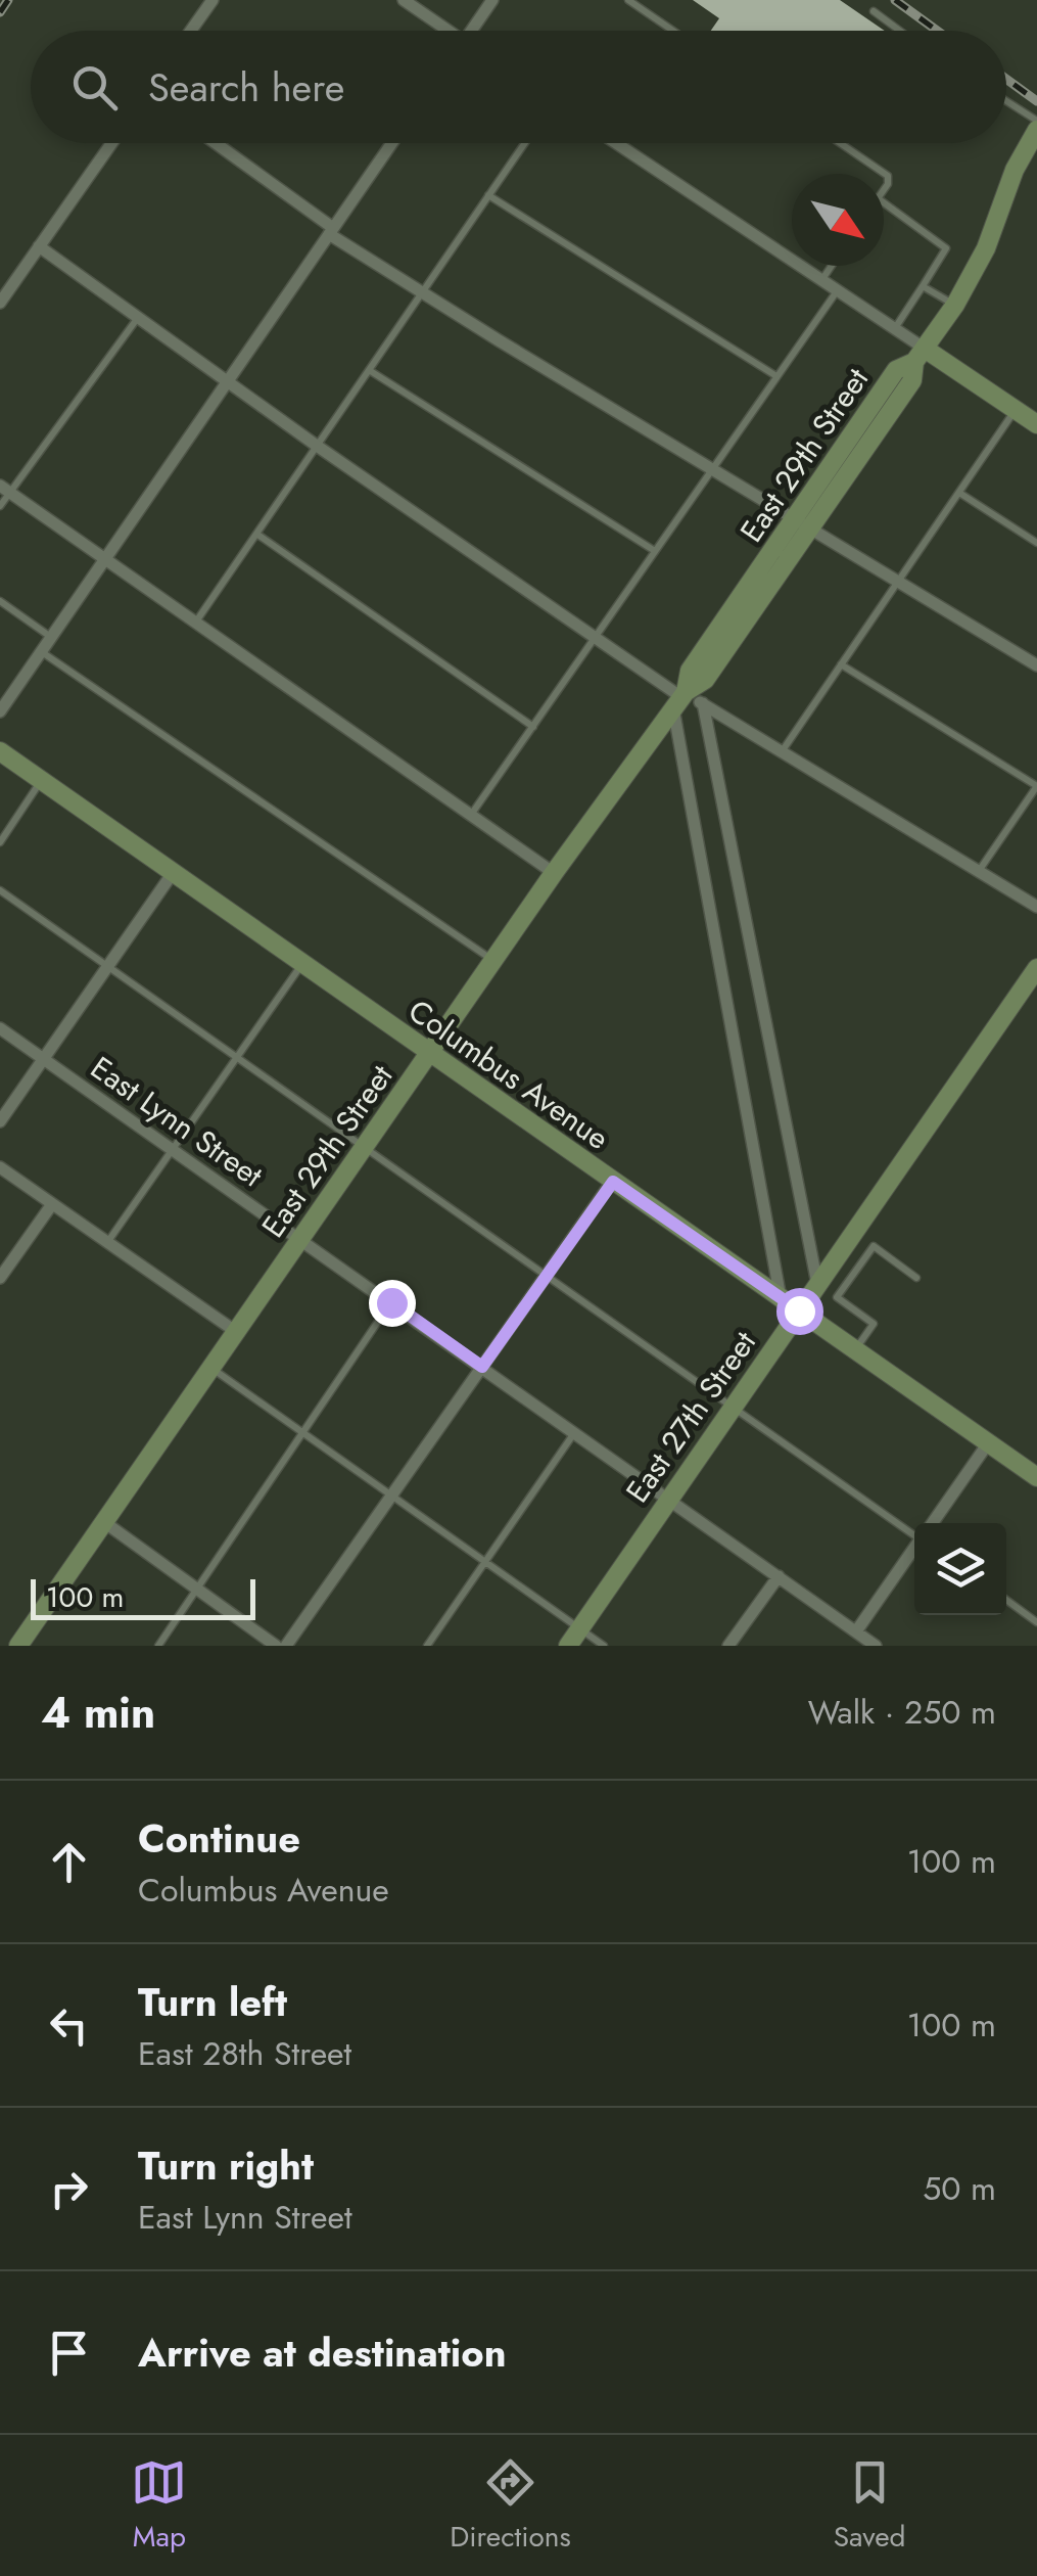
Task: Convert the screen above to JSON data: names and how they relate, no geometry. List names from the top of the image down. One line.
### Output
{"streets":{"street":["East 29th Street","Columbus Avenue","East Lynn Street","East 27th Street"]},"crossings":[["East 29th Street","Columbus Avenue"],["East 29th Street","East Lynn Street"],["Columbus Avenue","East 27th Street"],["East Lynn Street","East 27th Street"]],"scale_bar":"100 m","north":"bottom right","page":{"search":"Search here","scale":"100 m","heading":["4 min","Walk · 250 m"],"list":[["Continue","Columbus Avenue","100 m"],["Turn left","East 28th Street","100 m"],["Turn right","East Lynn Street","50 m"],"Arrive at destination"],"nav":["Map","Directions","Saved"]}}
